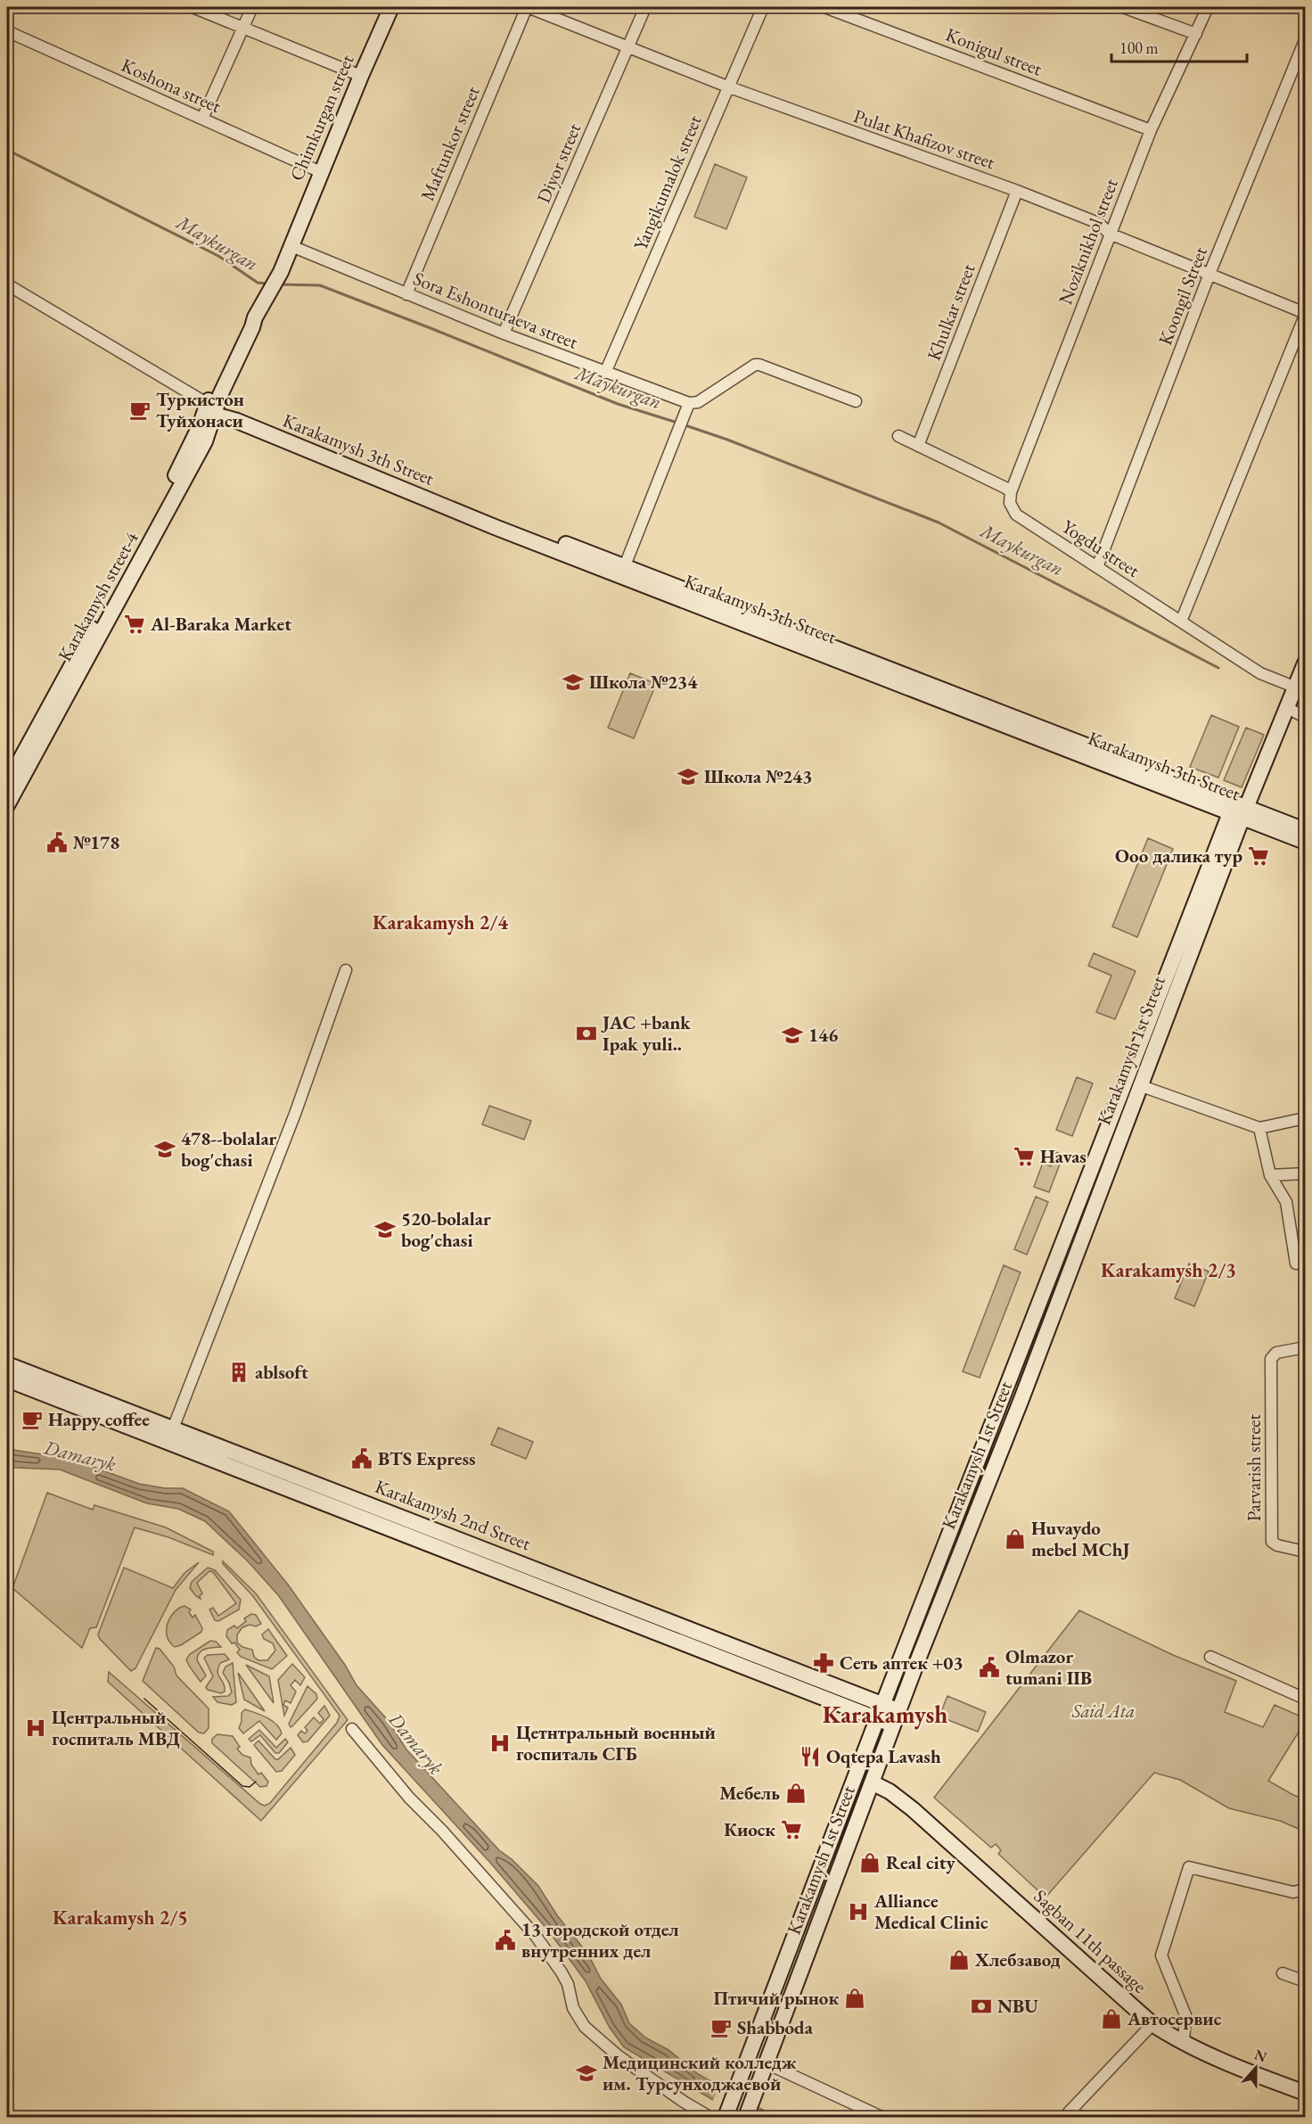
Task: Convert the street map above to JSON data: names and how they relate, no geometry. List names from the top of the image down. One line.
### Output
{"streets":{"main road":["Chimkurgan street","Karakamysh 3th Street","Karakamysh street-4","Karakamysh 1st Street","Karakamysh 2nd Street","Sagban 11th passage"],"street":["Konigul street","Koshona street","Pulat Khafizov street","Maftunkor street","Diyor street","Yangikumalok street","Noziknikhol street","Koongil Street","Sora Eshonturaeva street","Khulkar street","Yogdu street","Parvarish street"]},"crossings":[["Konigul street","Noziknikhol street"],["Koshona street","Chimkurgan street"],["Chimkurgan street","Sora Eshonturaeva street"],["Chimkurgan street","Karakamysh 3th Street"],["Chimkurgan street","Karakamysh street-4"],["Pulat Khafizov street","Maftunkor street"],["Pulat Khafizov street","Diyor street"],["Pulat Khafizov street","Yangikumalok street"],["Pulat Khafizov street","Noziknikhol street"],["Pulat Khafizov street","Koongil Street"],["Pulat Khafizov street","Khulkar street"],["Maftunkor street","Sora Eshonturaeva street"],["Diyor street","Sora Eshonturaeva street"],["Yangikumalok street","Sora Eshonturaeva street"],["Noziknikhol street","Yogdu street"],["Koongil Street","Yogdu street"],["Karakamysh 3th Street","Karakamysh street-4"],["Karakamysh 3th Street","Karakamysh 1st Street"],["Karakamysh 1st Street","Karakamysh 2nd Street"],["Karakamysh 1st Street","Sagban 11th passage"]],"districts":["Karakamysh 2/4","Karakamysh 2/3","Karakamysh","Karakamysh 2/5"],"water":["Maykurgan","Damaryk"],"parks":["Said Ata"],"places":{"cafe":["Туркистон Туйхонаси","Happy coffee","Shabboda"],"supermarket":["Al-Baraka Market","Ооо далика тур","Havas","Киоск"],"school or university":["Школа №234","Школа №243","146","478--bolalar bog'chasi","520-bolalar bog'chasi","Медицинский колледж им. Турсунходжаевой"],"public building":["№178","BTS Express","Olmazor tumani IIB","13 городской отдел внутренних дел"],"bank":["JAC +bank Ipak yuli..","NBU"],"building":["ablsoft"],"shop":["Huvaydo mebel MChJ","Мебель","Real city","Хлебзавод","Птичий рынок","Автосервис"],"pharmacy":["Сеть аптек +03"],"hospital":["Центральный госпиталь МВД","Цетнтральный военный госпиталь СГБ","Alliance Medical Clinic"],"restaurant":["Oqtepa Lavash"]},"scale_bar":"100 m","north":"top"}
